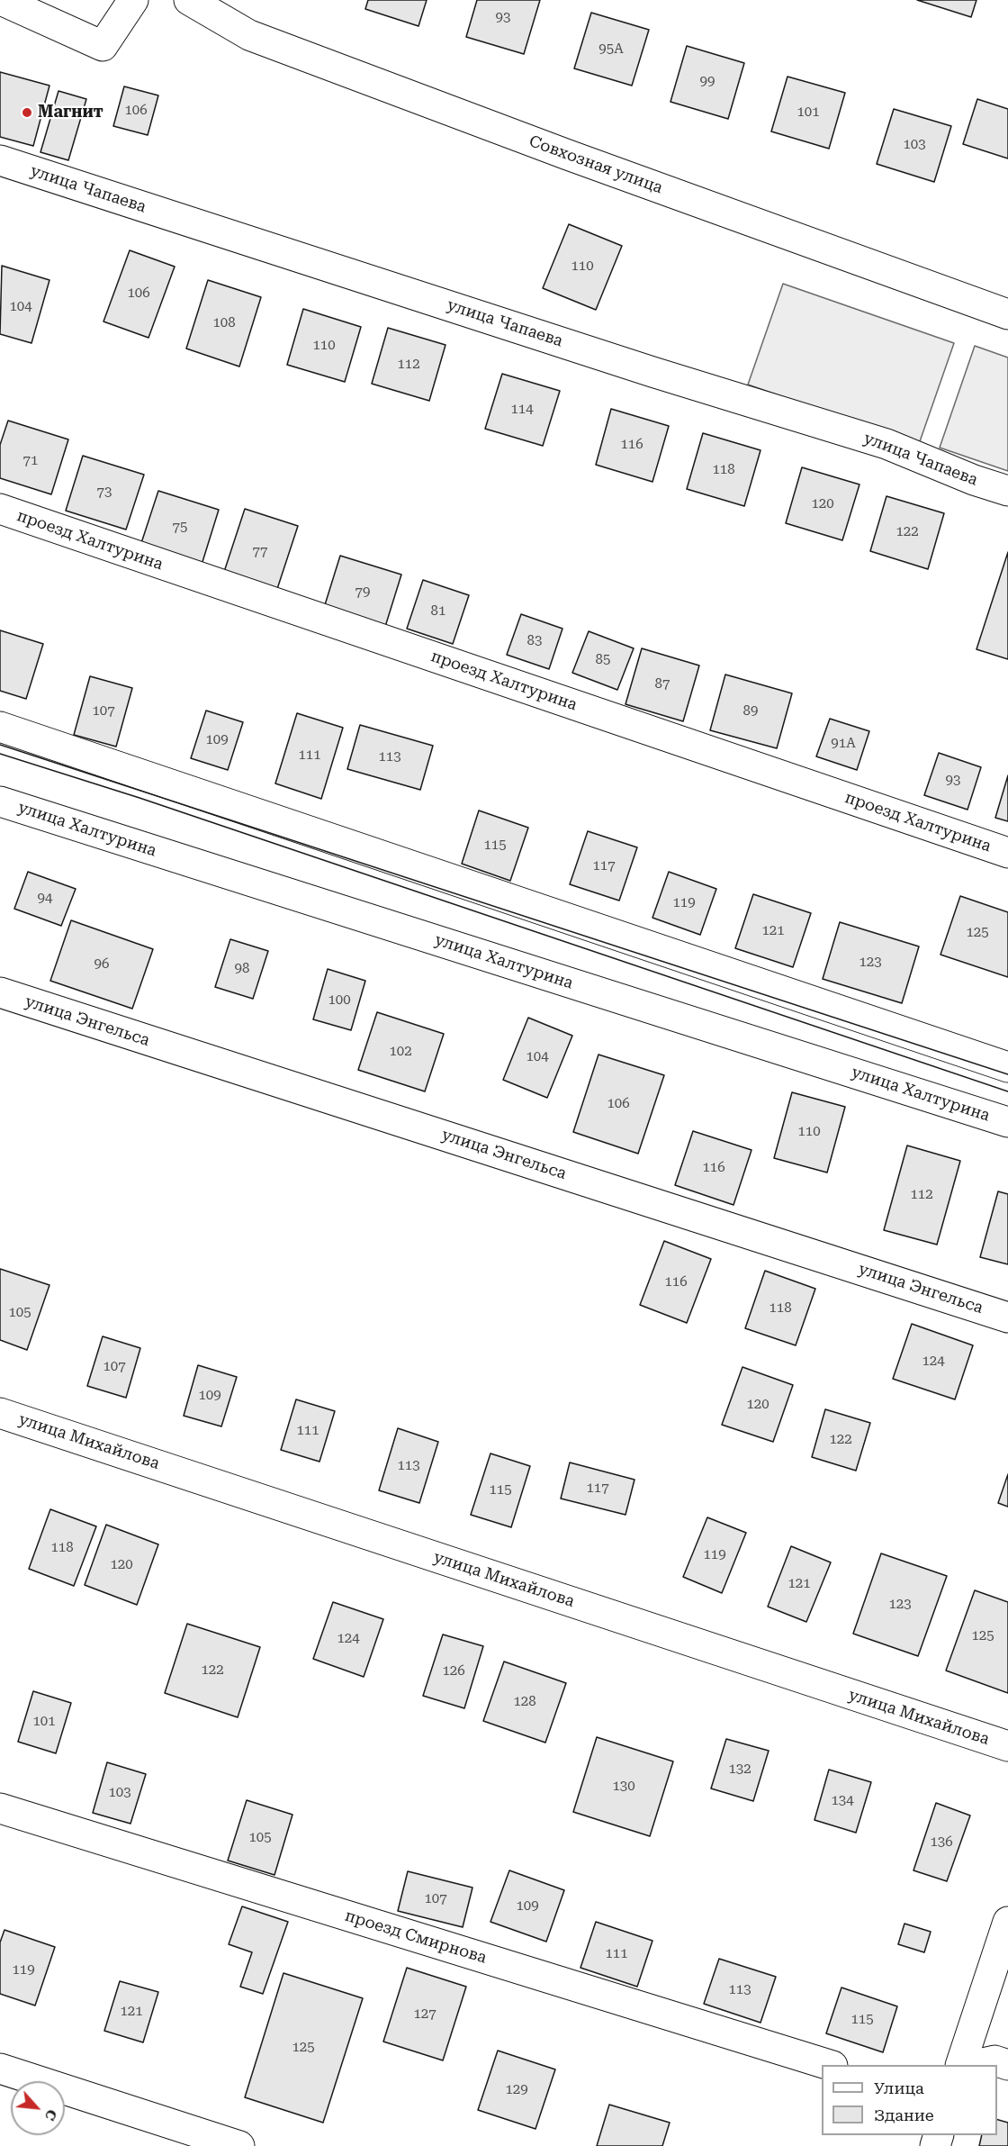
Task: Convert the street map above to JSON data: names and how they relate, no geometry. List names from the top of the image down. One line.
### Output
{"streets":{"street":["Совхозная улица","улица Чапаева","проезд Халтурина","улица Халтурина","улица Энгельса","улица Михайлова","проезд Смирнова"]},"places":["Магнит"],"house_numbers":["93","95А","99","106","101","103","110","106","104","108","110","112","114","116","71","118","73","120","75","122","77","79","81","83","85","87","107","89","109","91А","111","113","93","115","117","94","119","121","125","123","96","98","100","102","104","106","110","116","112","116","118","105","124","107","109","120","111","122","113","117","115","118","119","120","121","123","125","124","122","126","128","101","132","130","103","134","105","136","107","109","111","119","113","121","127","115","125","129"],"legend":["Улица","Здание"],"north":"bottom right"}
